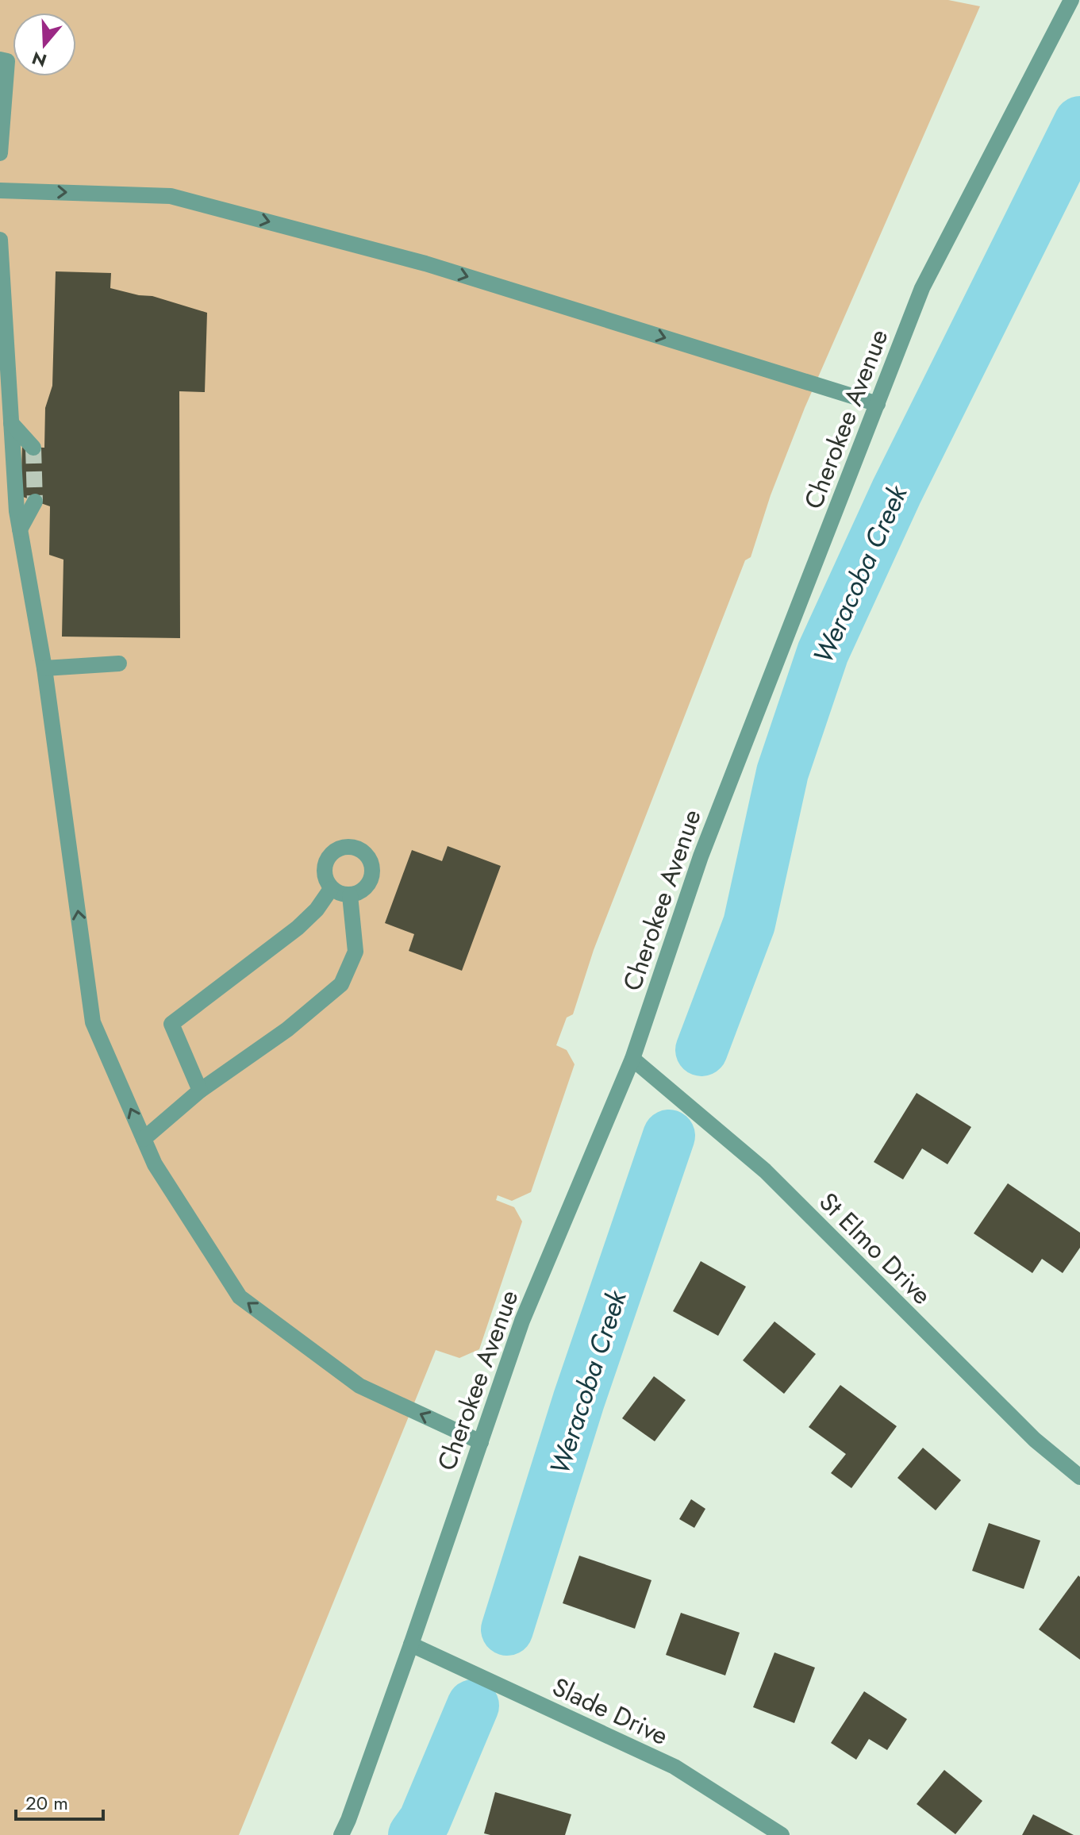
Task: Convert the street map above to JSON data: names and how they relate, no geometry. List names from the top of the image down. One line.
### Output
{"streets":{"street":["Cherokee Avenue","St Elmo Drive","Slade Drive"]},"crossings":[["Cherokee Avenue","St Elmo Drive"],["Cherokee Avenue","Slade Drive"]],"water":["Weracoba Creek"],"scale_bar":"20 m","north":"bottom"}
